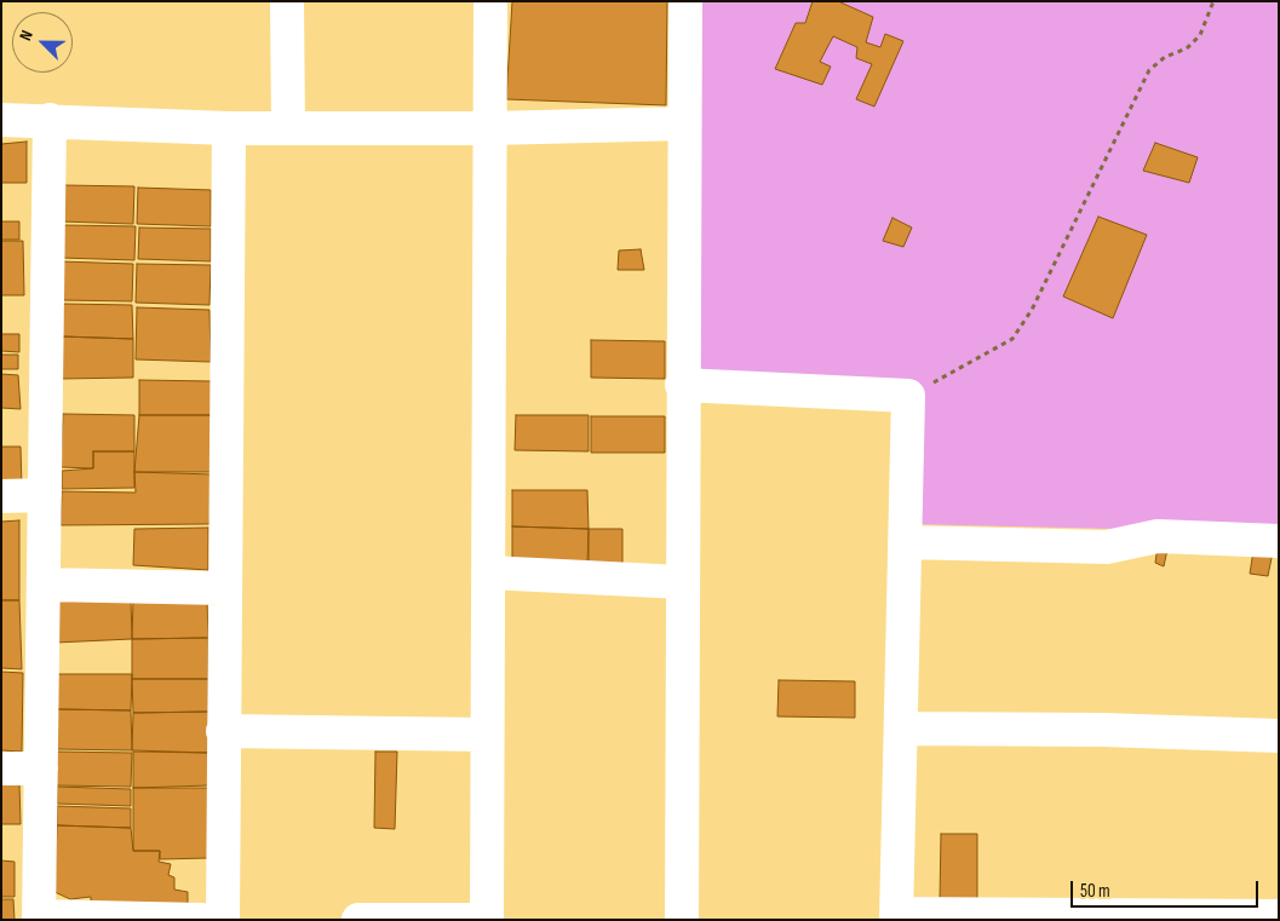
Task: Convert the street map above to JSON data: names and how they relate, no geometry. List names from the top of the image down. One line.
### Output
{"scale_bar":"50 m","north":"top left"}
